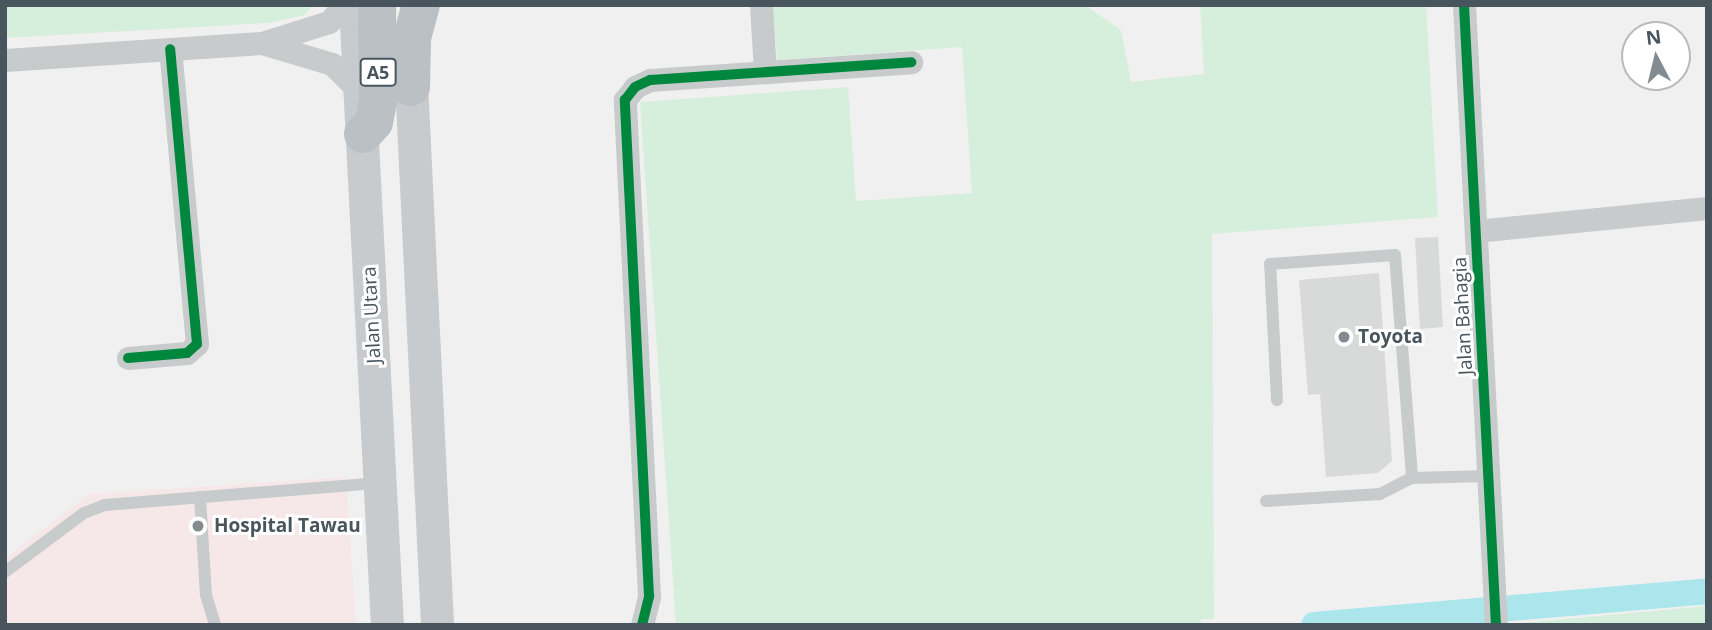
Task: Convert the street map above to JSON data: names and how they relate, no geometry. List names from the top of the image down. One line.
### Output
{"streets":{"highway":["A5"],"main road":["Jalan Utara"],"street":["Jalan Bahagia"]},"crossings":[["A5","Jalan Utara"]],"places":["Toyota","Hospital Tawau"],"north":"top"}
